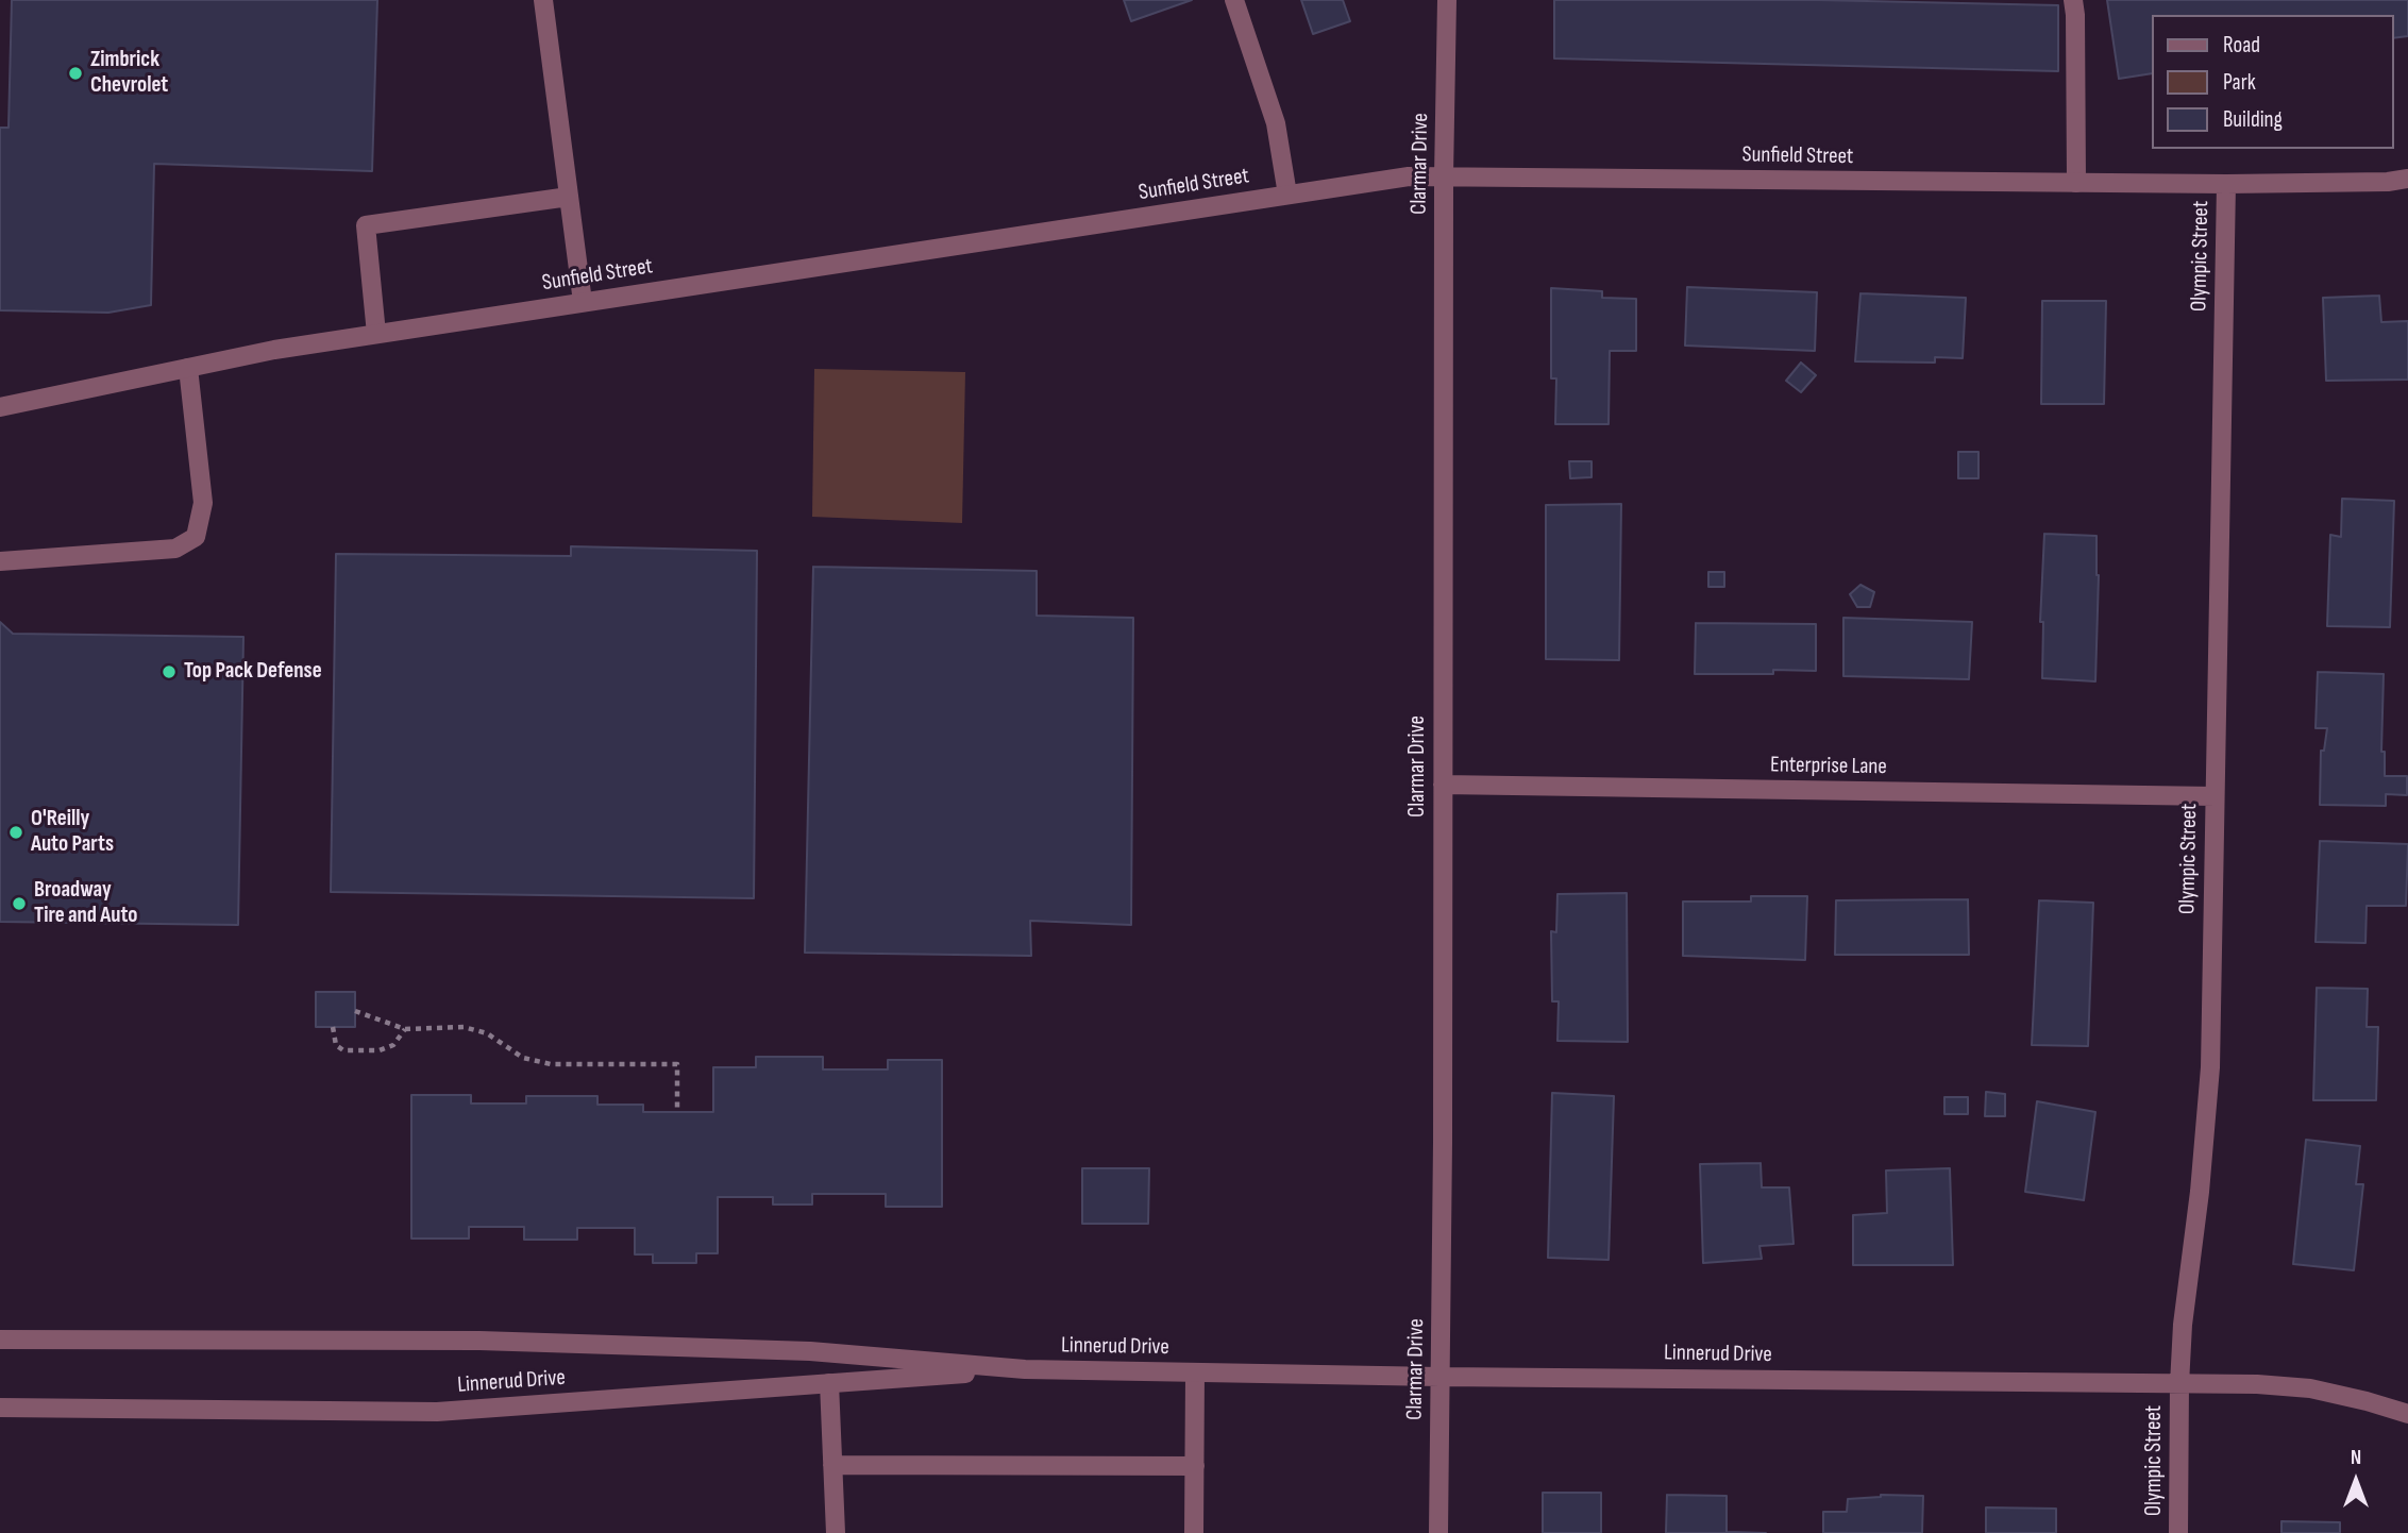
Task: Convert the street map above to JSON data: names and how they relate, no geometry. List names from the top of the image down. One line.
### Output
{"streets":{"street":["Sunfield Street","Clarmar Drive","Olympic Street","Enterprise Lane","Linnerud Drive"]},"crossings":[["Sunfield Street","Clarmar Drive"],["Sunfield Street","Olympic Street"],["Clarmar Drive","Enterprise Lane"],["Clarmar Drive","Linnerud Drive"],["Olympic Street","Enterprise Lane"],["Olympic Street","Linnerud Drive"]],"places":["Zimbrick Chevrolet","Top Pack Defense","O'Reilly Auto Parts","Broadway Tire and Auto"],"legend":["Road","Park","Building"],"north":"top"}
